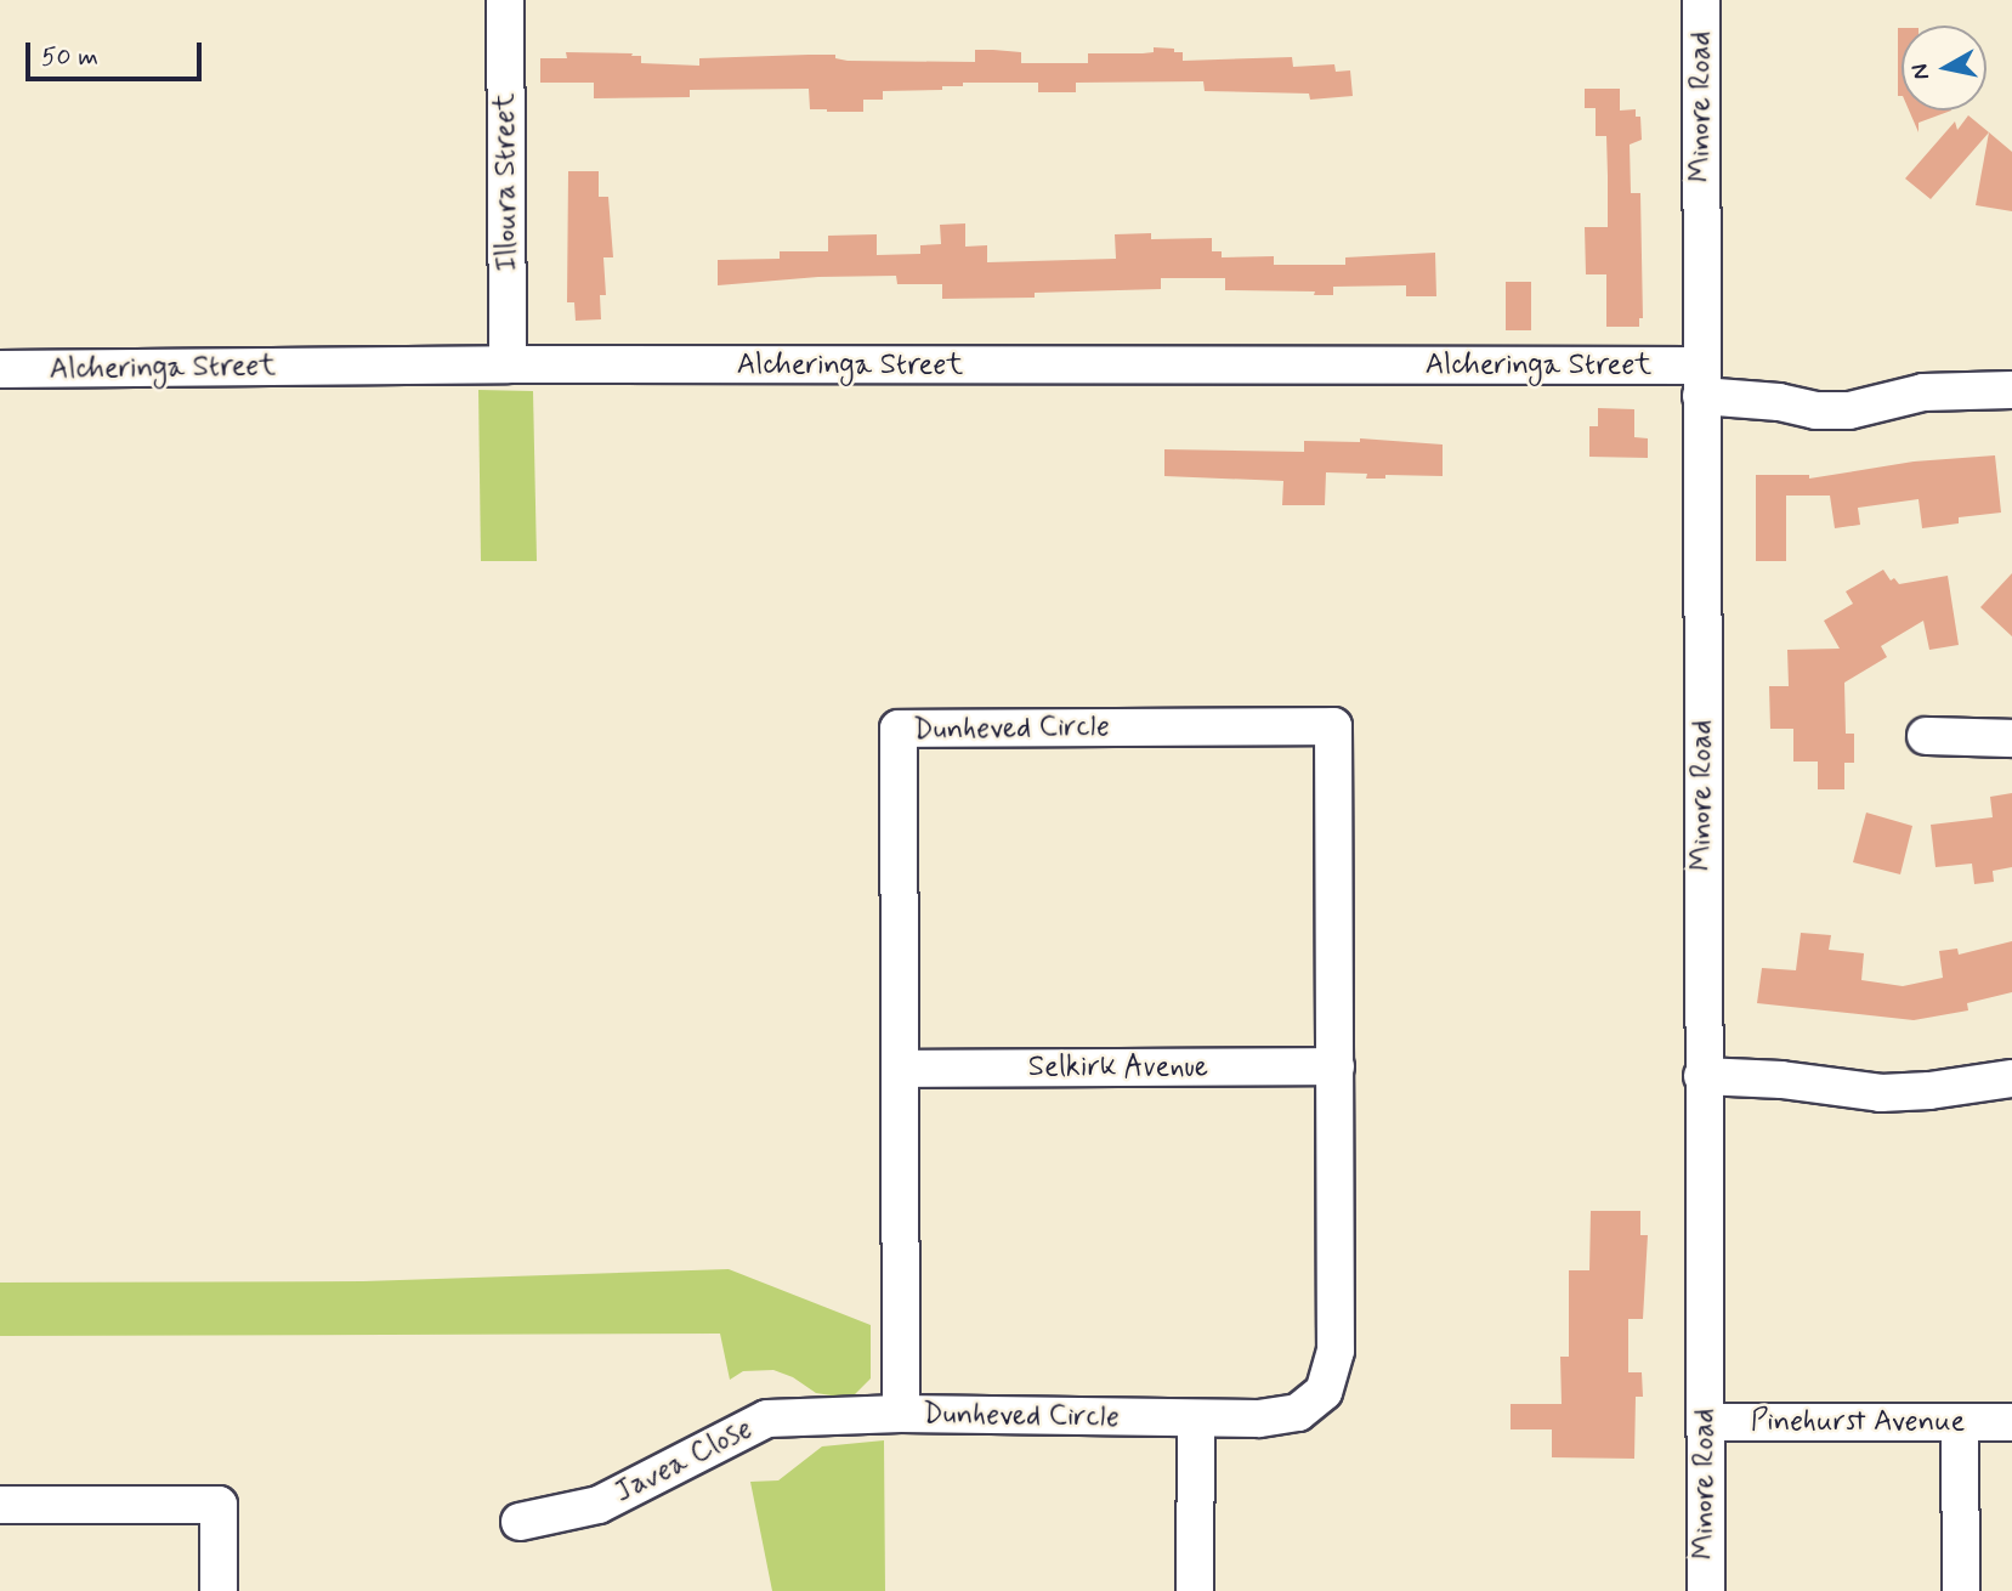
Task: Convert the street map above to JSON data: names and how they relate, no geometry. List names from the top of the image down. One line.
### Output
{"streets":{"street":["Minore Road","Illoura Street","Alcheringa Street","Dunheved Circle","Selkirk Avenue","Pinehurst Avenue","Javea Close"]},"crossings":[["Minore Road","Alcheringa Street"],["Minore Road","Pinehurst Avenue"],["Illoura Street","Alcheringa Street"],["Dunheved Circle","Selkirk Avenue"],["Dunheved Circle","Javea Close"]],"scale_bar":"50 m","north":"left"}
